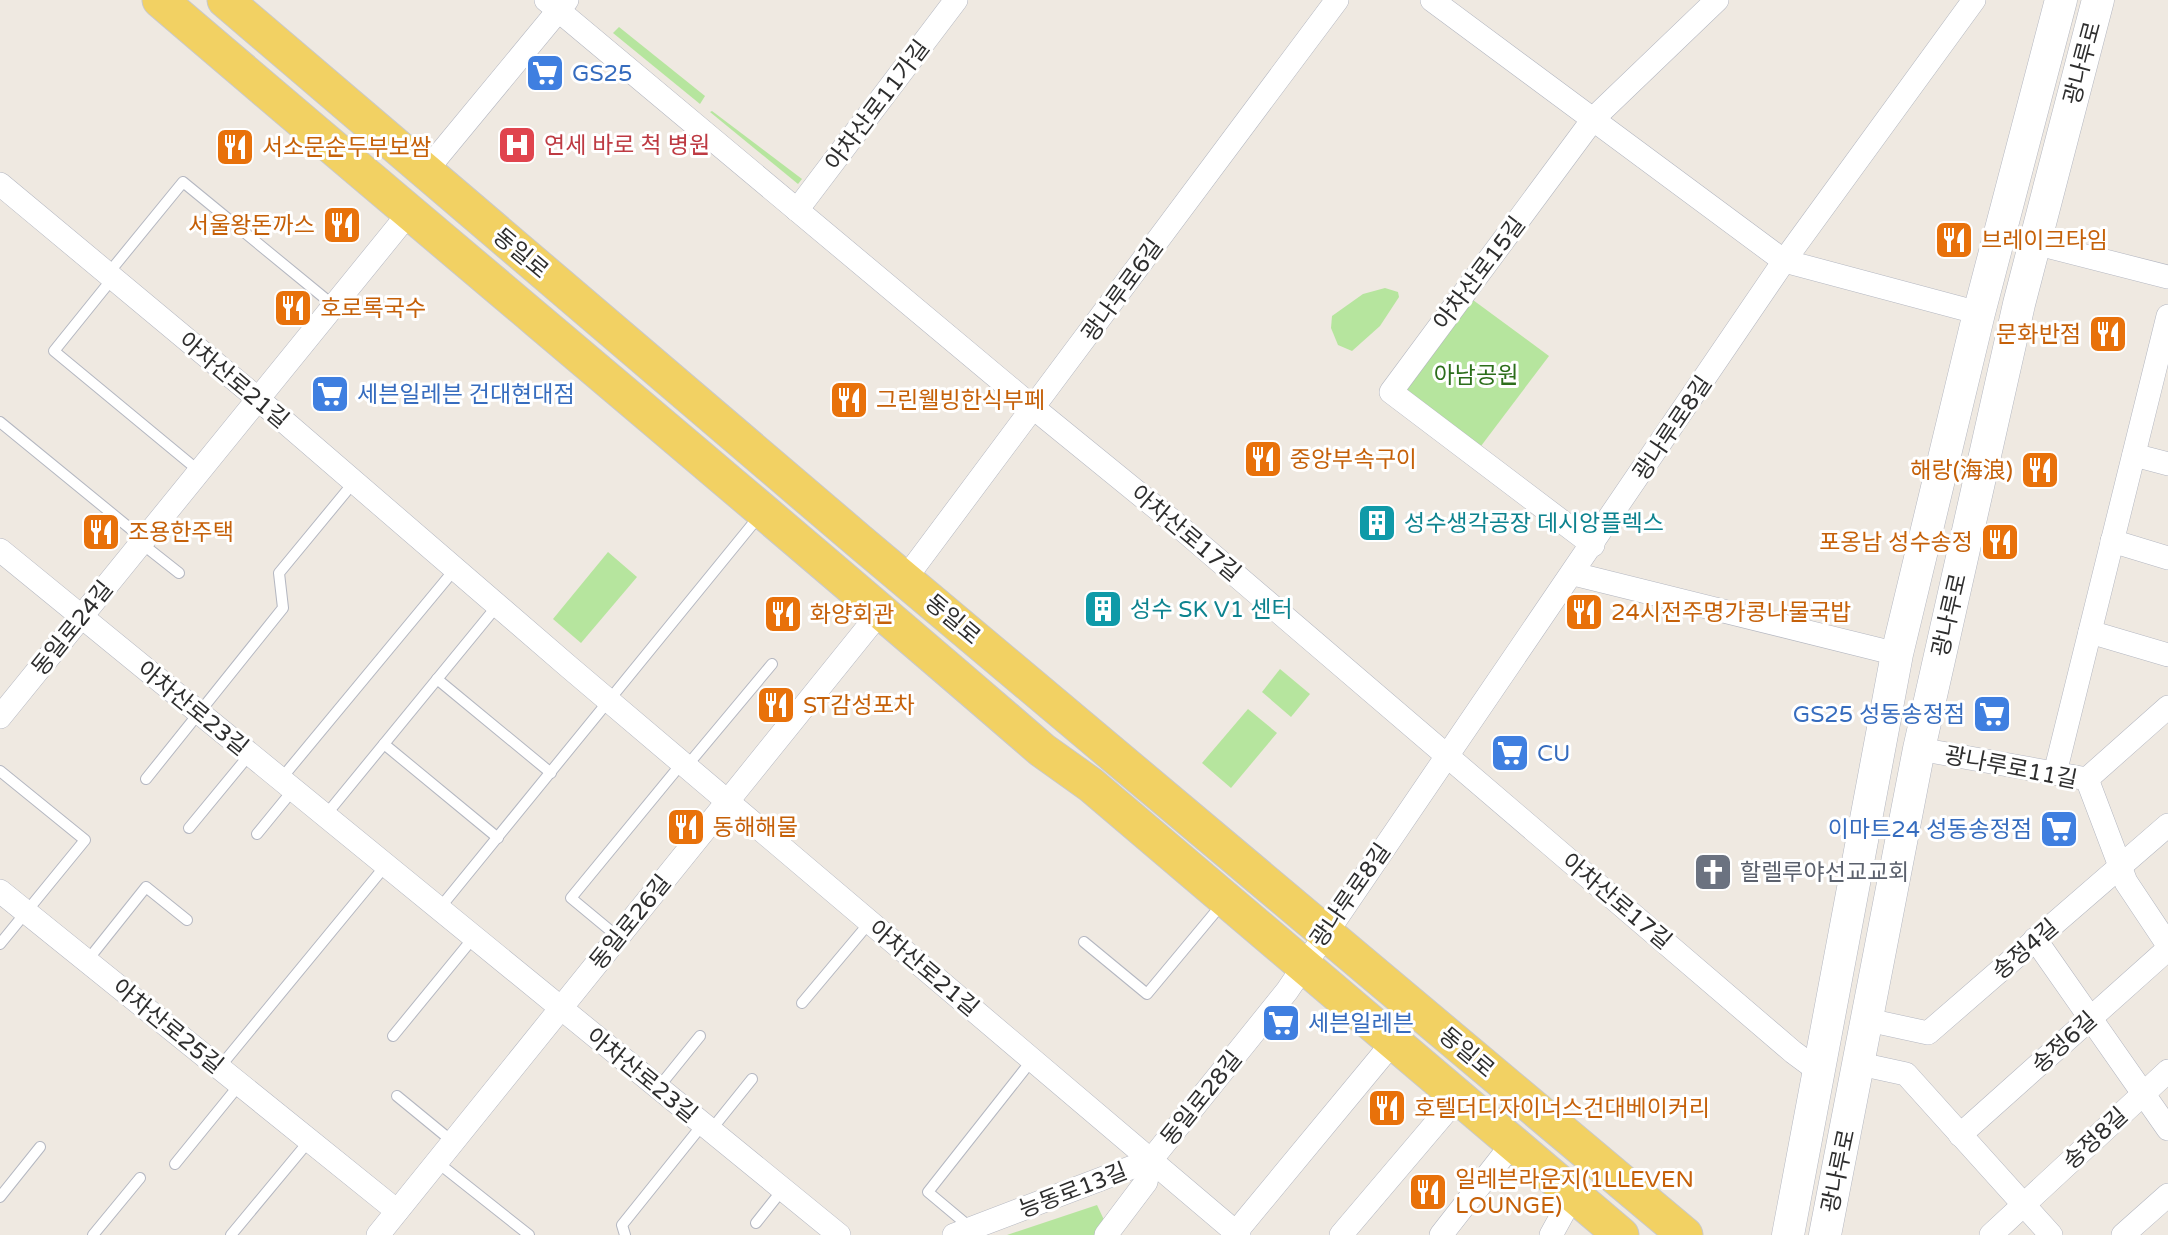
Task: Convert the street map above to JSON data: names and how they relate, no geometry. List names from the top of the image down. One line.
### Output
{"streets":{"main road":["광나루로","동일로","광나루로11길"],"street":["아차산로11가길","아차산로15길","광나루로6길","아차산로21길","광나루로8길","아차산로17길","동일로24길","아차산로23길","동일로26길","송정4길","아차산로25길","송정6길","동일로28길","송정8길","능동로13길"]},"crossings":[["광나루로","광나루로8길"],["광나루로","아차산로17길"],["광나루로","광나루로11길"],["광나루로","송정4길"],["아차산로11가길","아차산로17길"],["동일로","광나루로6길"],["동일로","광나루로8길"],["동일로","동일로24길"],["동일로","동일로26길"],["동일로","동일로28길"],["아차산로15길","광나루로8길"],["광나루로6길","아차산로17길"],["아차산로21길","동일로24길"],["아차산로21길","동일로26길"],["아차산로21길","동일로28길"],["아차산로21길","능동로13길"],["광나루로8길","아차산로17길"],["광나루로8길","동일로28길"],["동일로24길","아차산로23길"],["아차산로23길","동일로26길"],["광나루로11길","송정4길"],["광나루로11길","송정6길"],["동일로26길","아차산로25길"],["동일로28길","능동로13길"]],"parks":["아남공원"],"places":{"supermarket":["GS25","세븐일레븐 건대현대점","GS25 성동송정점","CU","이마트24 성동송정점","세븐일레븐"],"hospital":["연세 바로 척 병원"],"restaurant":["서소문순두부보쌈","서울왕돈까스","브레이크타임","호로록국수","문화반점","그린웰빙한식부페","중앙부속구이","해랑(海浪)","조용한주택","포옹남 성수송정","24시전주명가콩나물국밥","화양회관","ST감성포차","동해해물","호텔더디자이너스건대베이커리","일레븐라운지(1LLEVEN LOUNGE)"],"building":["성수생각공장 데시앙플렉스","성수 SK V1 센터"],"church":["할렐루야선교교회"]}}
